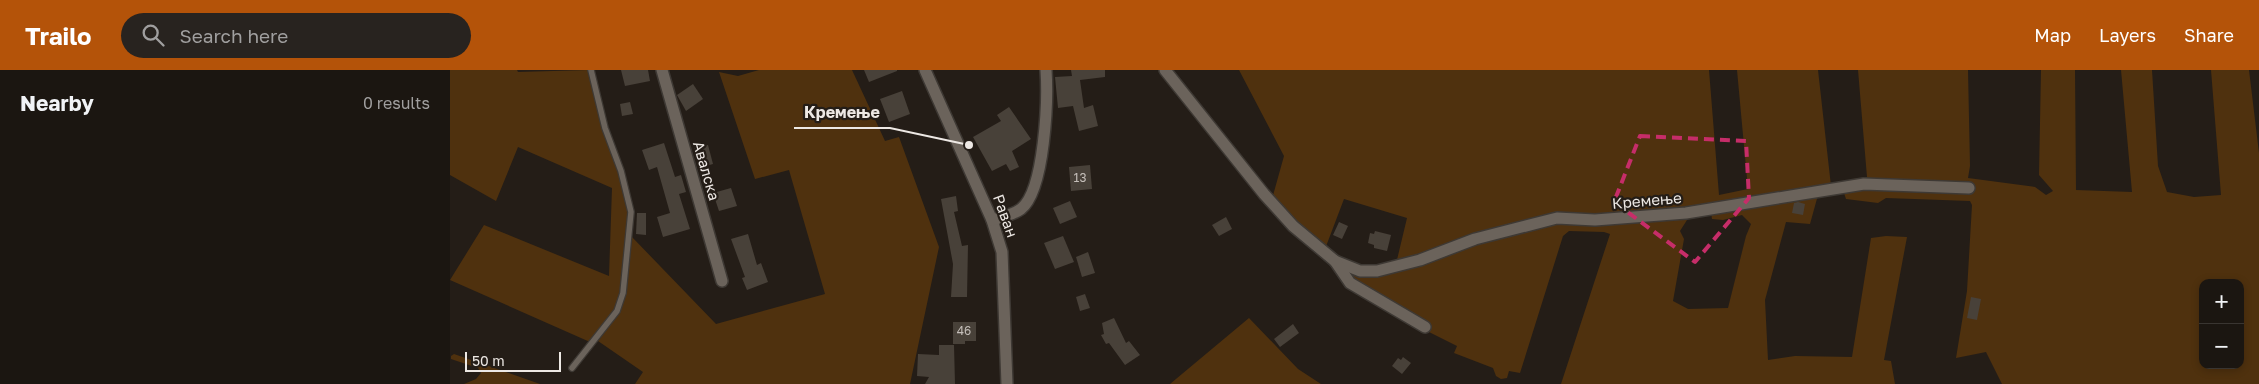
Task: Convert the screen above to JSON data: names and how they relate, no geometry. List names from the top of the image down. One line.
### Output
{"streets":{"street":["Авалска","Кремење","Раван"]},"places":["Кремење"],"house_numbers":["13","46"],"scale_bar":"50 m","page":{"header":"Trailo","search":"Search here","nav":["Map","Layers","Share"],"heading":["Nearby","0 results"],"map_buttons":["+","−"],"scale":"50 m"}}
